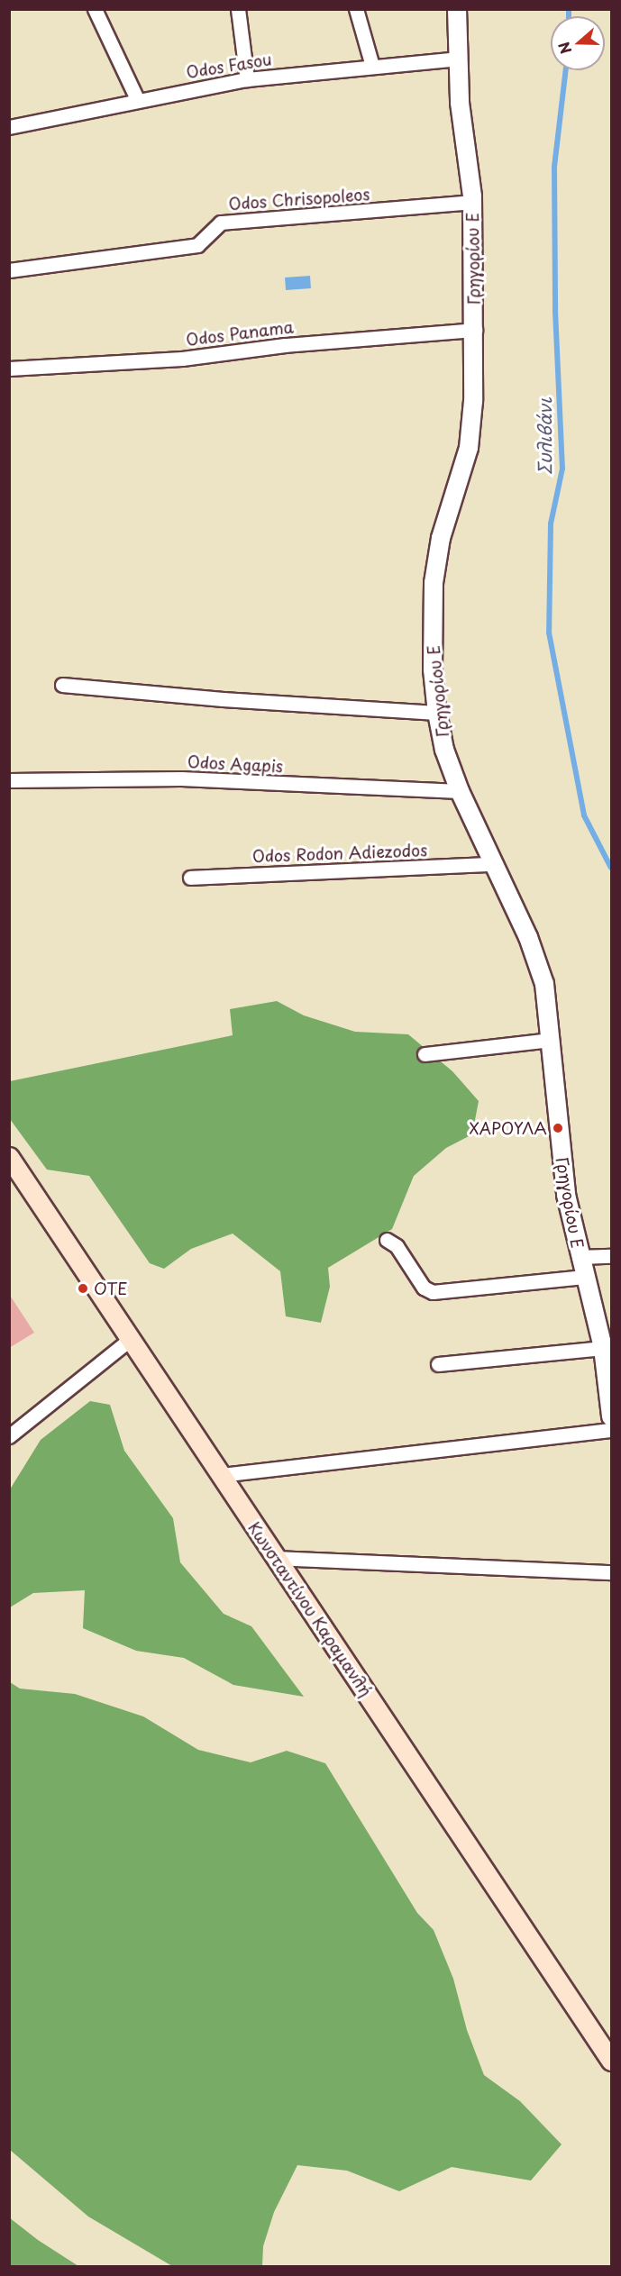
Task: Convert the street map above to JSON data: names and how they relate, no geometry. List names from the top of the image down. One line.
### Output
{"streets":{"main road":["Κωνσταντίνου Καραμανλή"],"street":["Odos Fasou","Odos Chrisopoleos","Γρηγορίου Ε","Odos Panama","Odos Agapis","Odos Rodon Adiezodos"]},"crossings":[["Odos Fasou","Γρηγορίου Ε"],["Odos Chrisopoleos","Γρηγορίου Ε"],["Γρηγορίου Ε","Odos Panama"],["Γρηγορίου Ε","Odos Agapis"],["Γρηγορίου Ε","Odos Rodon Adiezodos"]],"water":["Συλιβάνι"],"places":["ΧΑΡΟΥΛΑ","ΟΤΕ"],"north":"left"}
